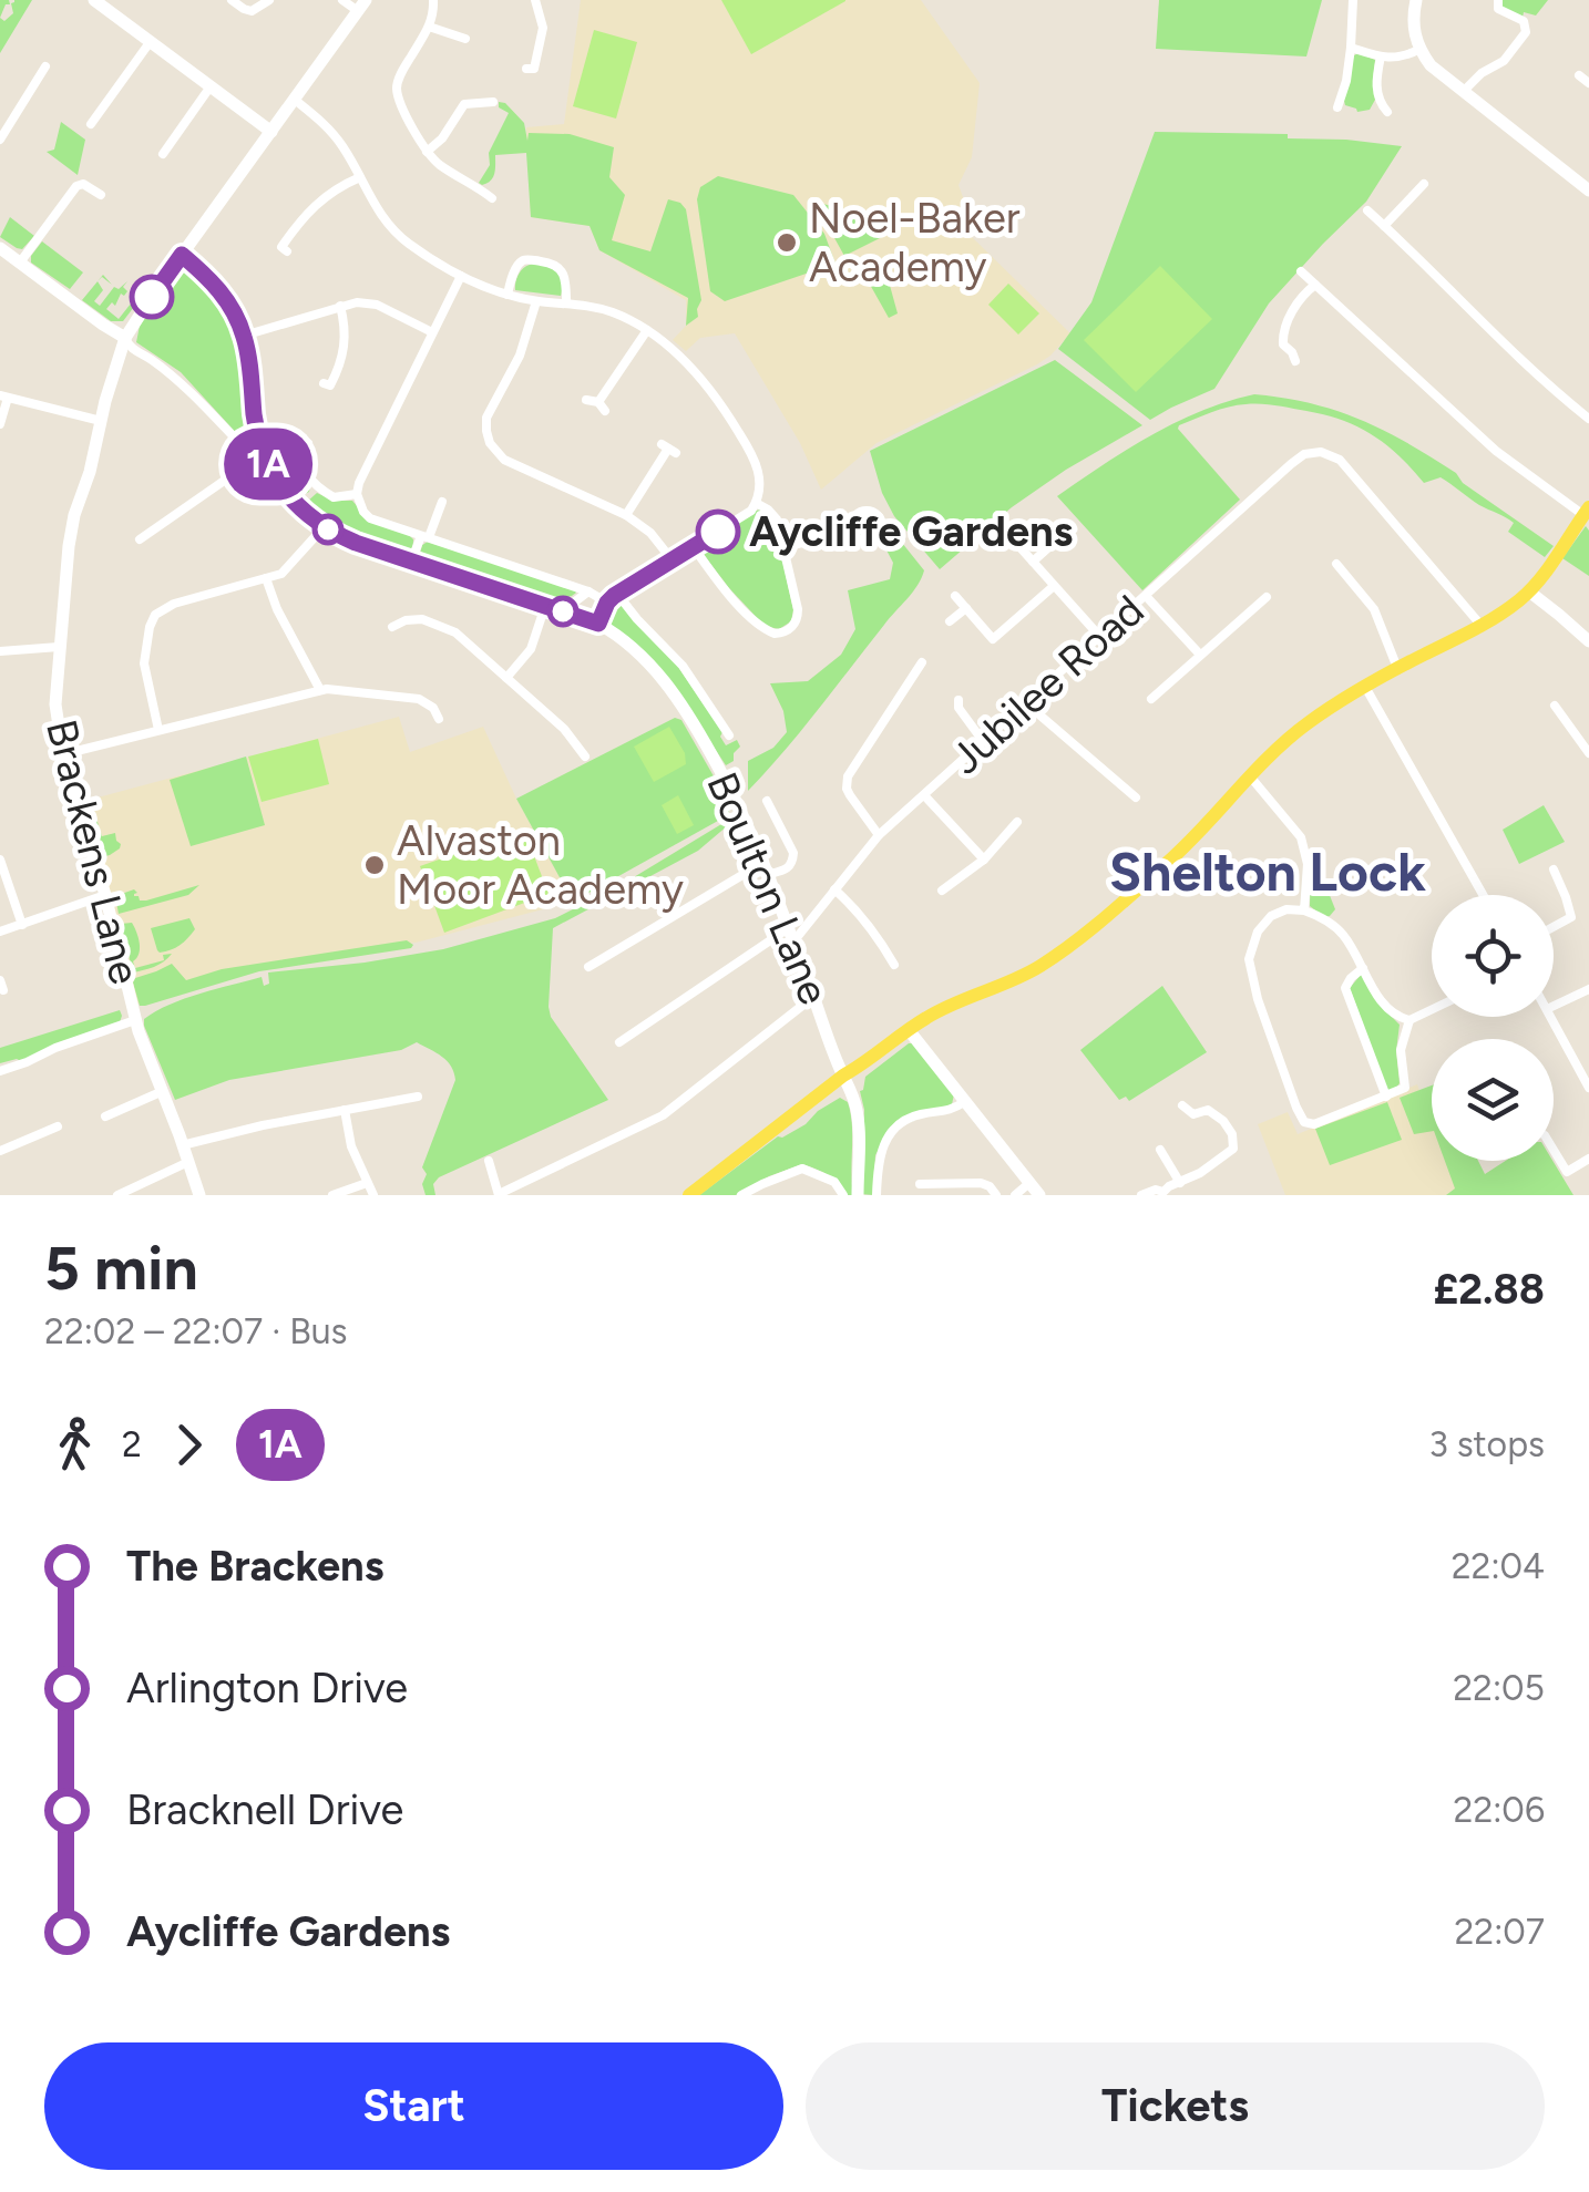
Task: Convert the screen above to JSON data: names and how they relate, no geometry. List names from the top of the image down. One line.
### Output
{"streets":{"street":["Jubilee Road","Brackens Lane","Boulton Lane"]},"crossings":[["Jubilee Road","Boulton Lane"],["Brackens Lane","Boulton Lane"]],"districts":["Shelton Lock"],"places":["Noel-Baker Academy","Aycliffe Gardens","Alvaston Moor Academy"],"lines":["bus line 1A"],"page":{"on_map":"1A","heading":["5 min","22:02 – 22:07 · Bus","£2.88"],"legs":["2","1A","3 stops"],"list":[{"name":"The Brackens","value":"22:04"},{"name":"Arlington Drive","value":"22:05"},{"name":"Bracknell Drive","value":"22:06"},{"name":"Aycliffe Gardens","value":"22:07"}],"buttons":["Start","Tickets"]}}
